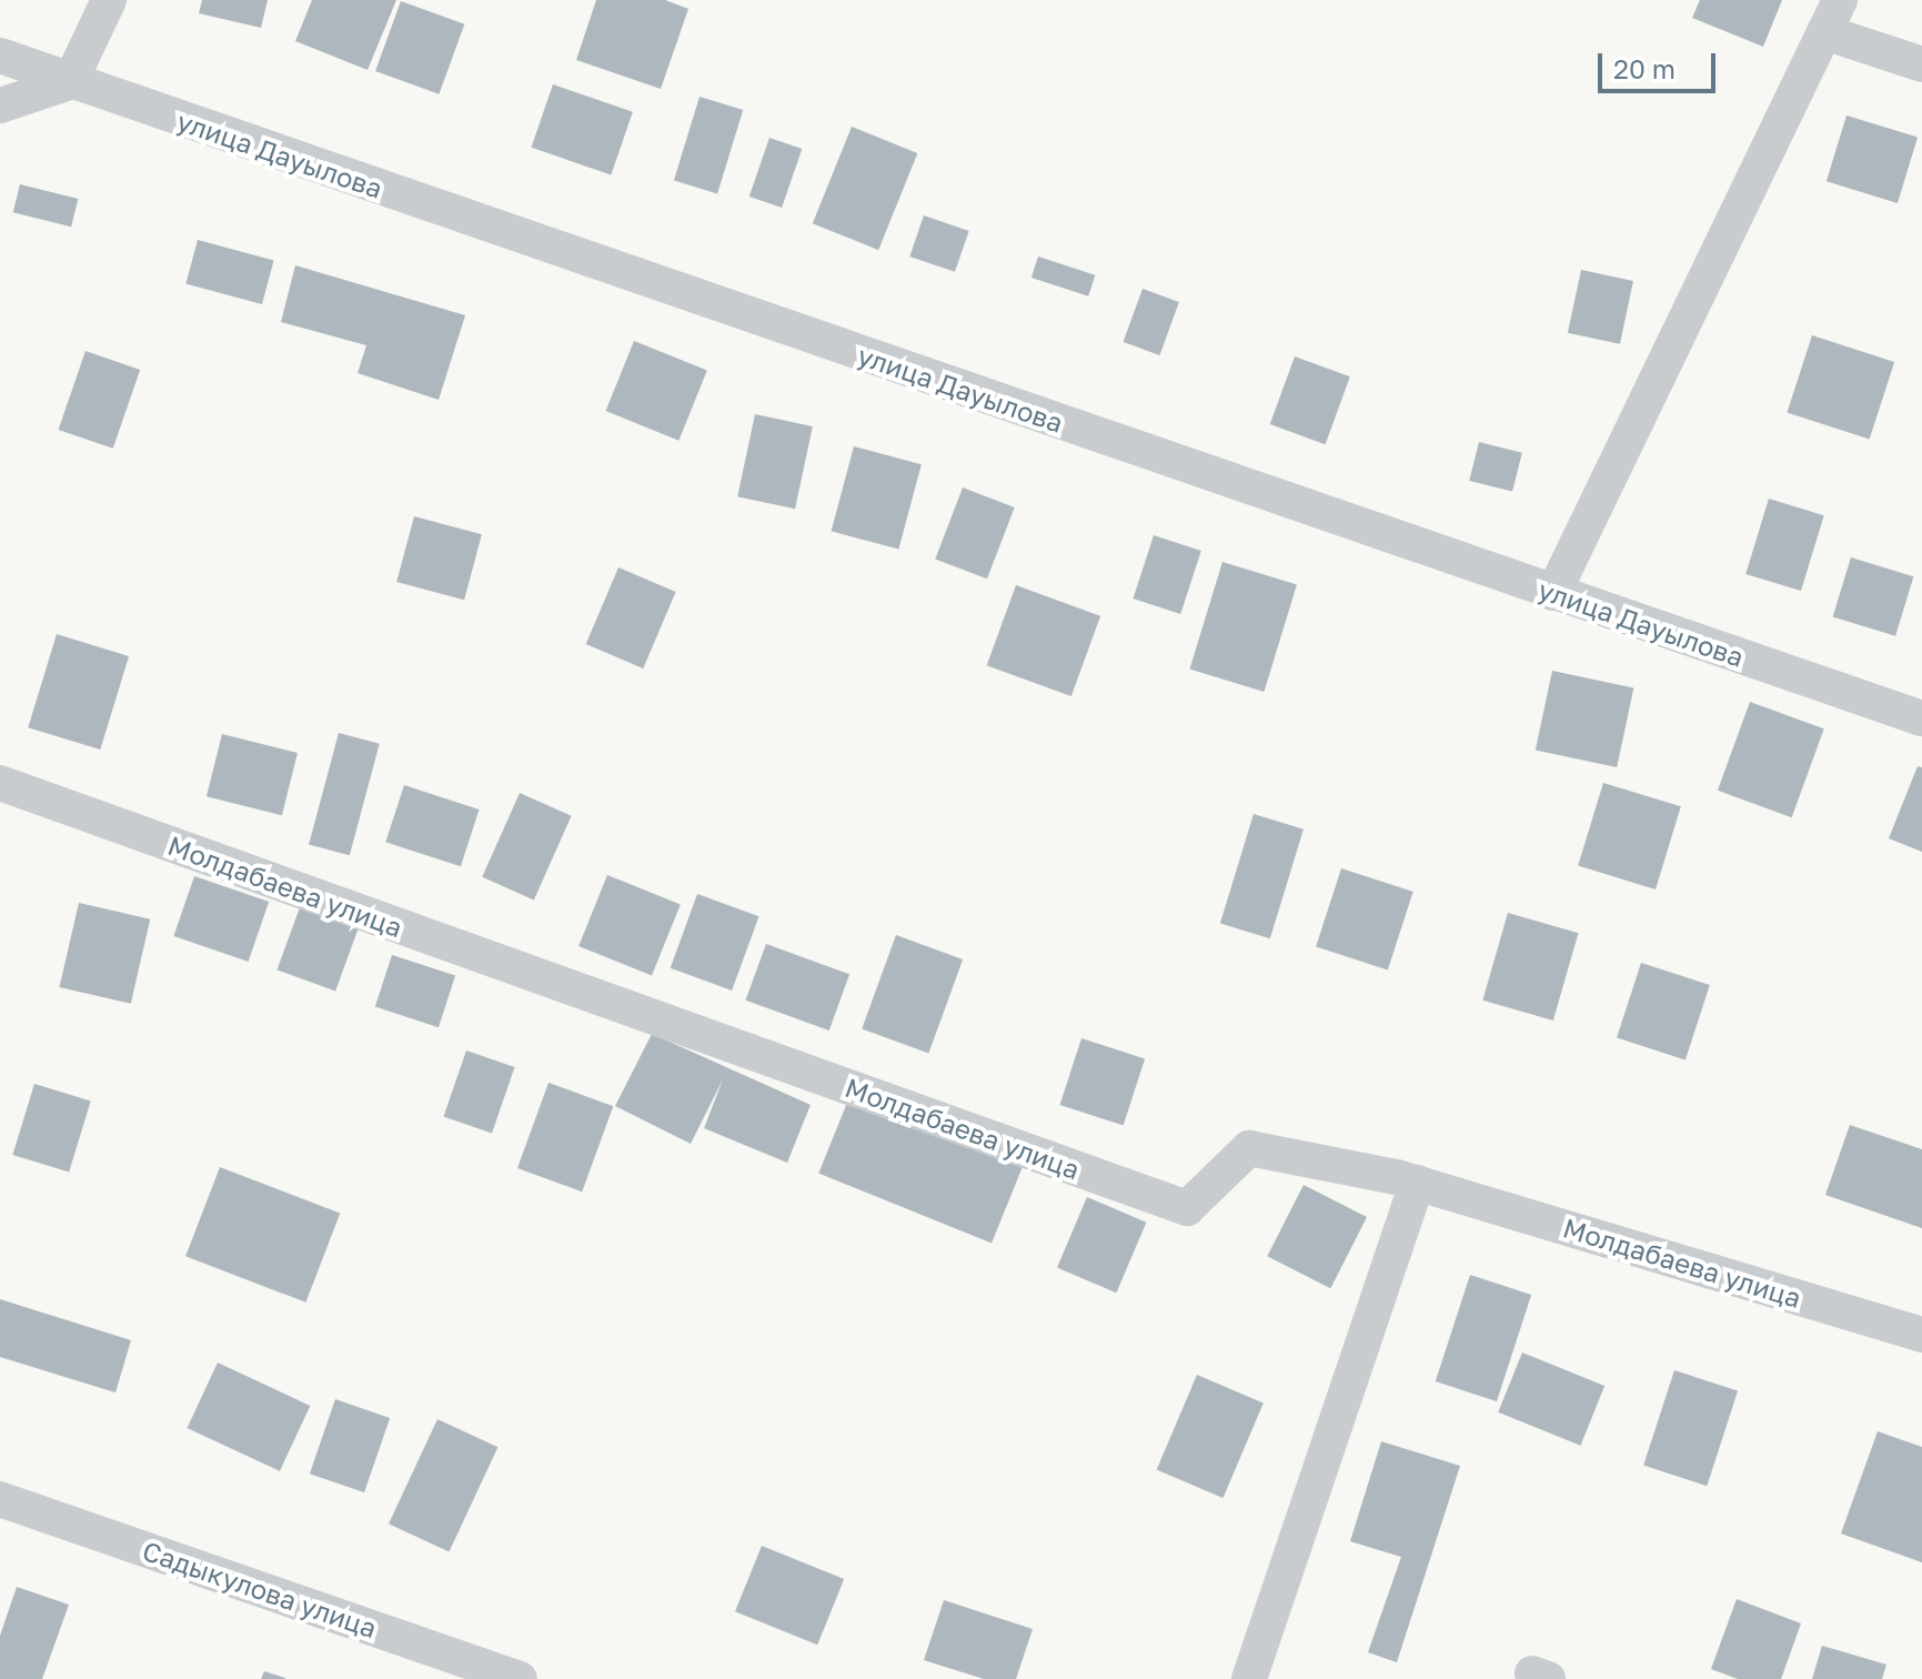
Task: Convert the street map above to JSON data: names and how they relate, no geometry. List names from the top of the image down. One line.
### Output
{"streets":{"street":["улица Дауылова","Молдабаева улица","Садыкулова улица"]},"scale_bar":"20 m"}
